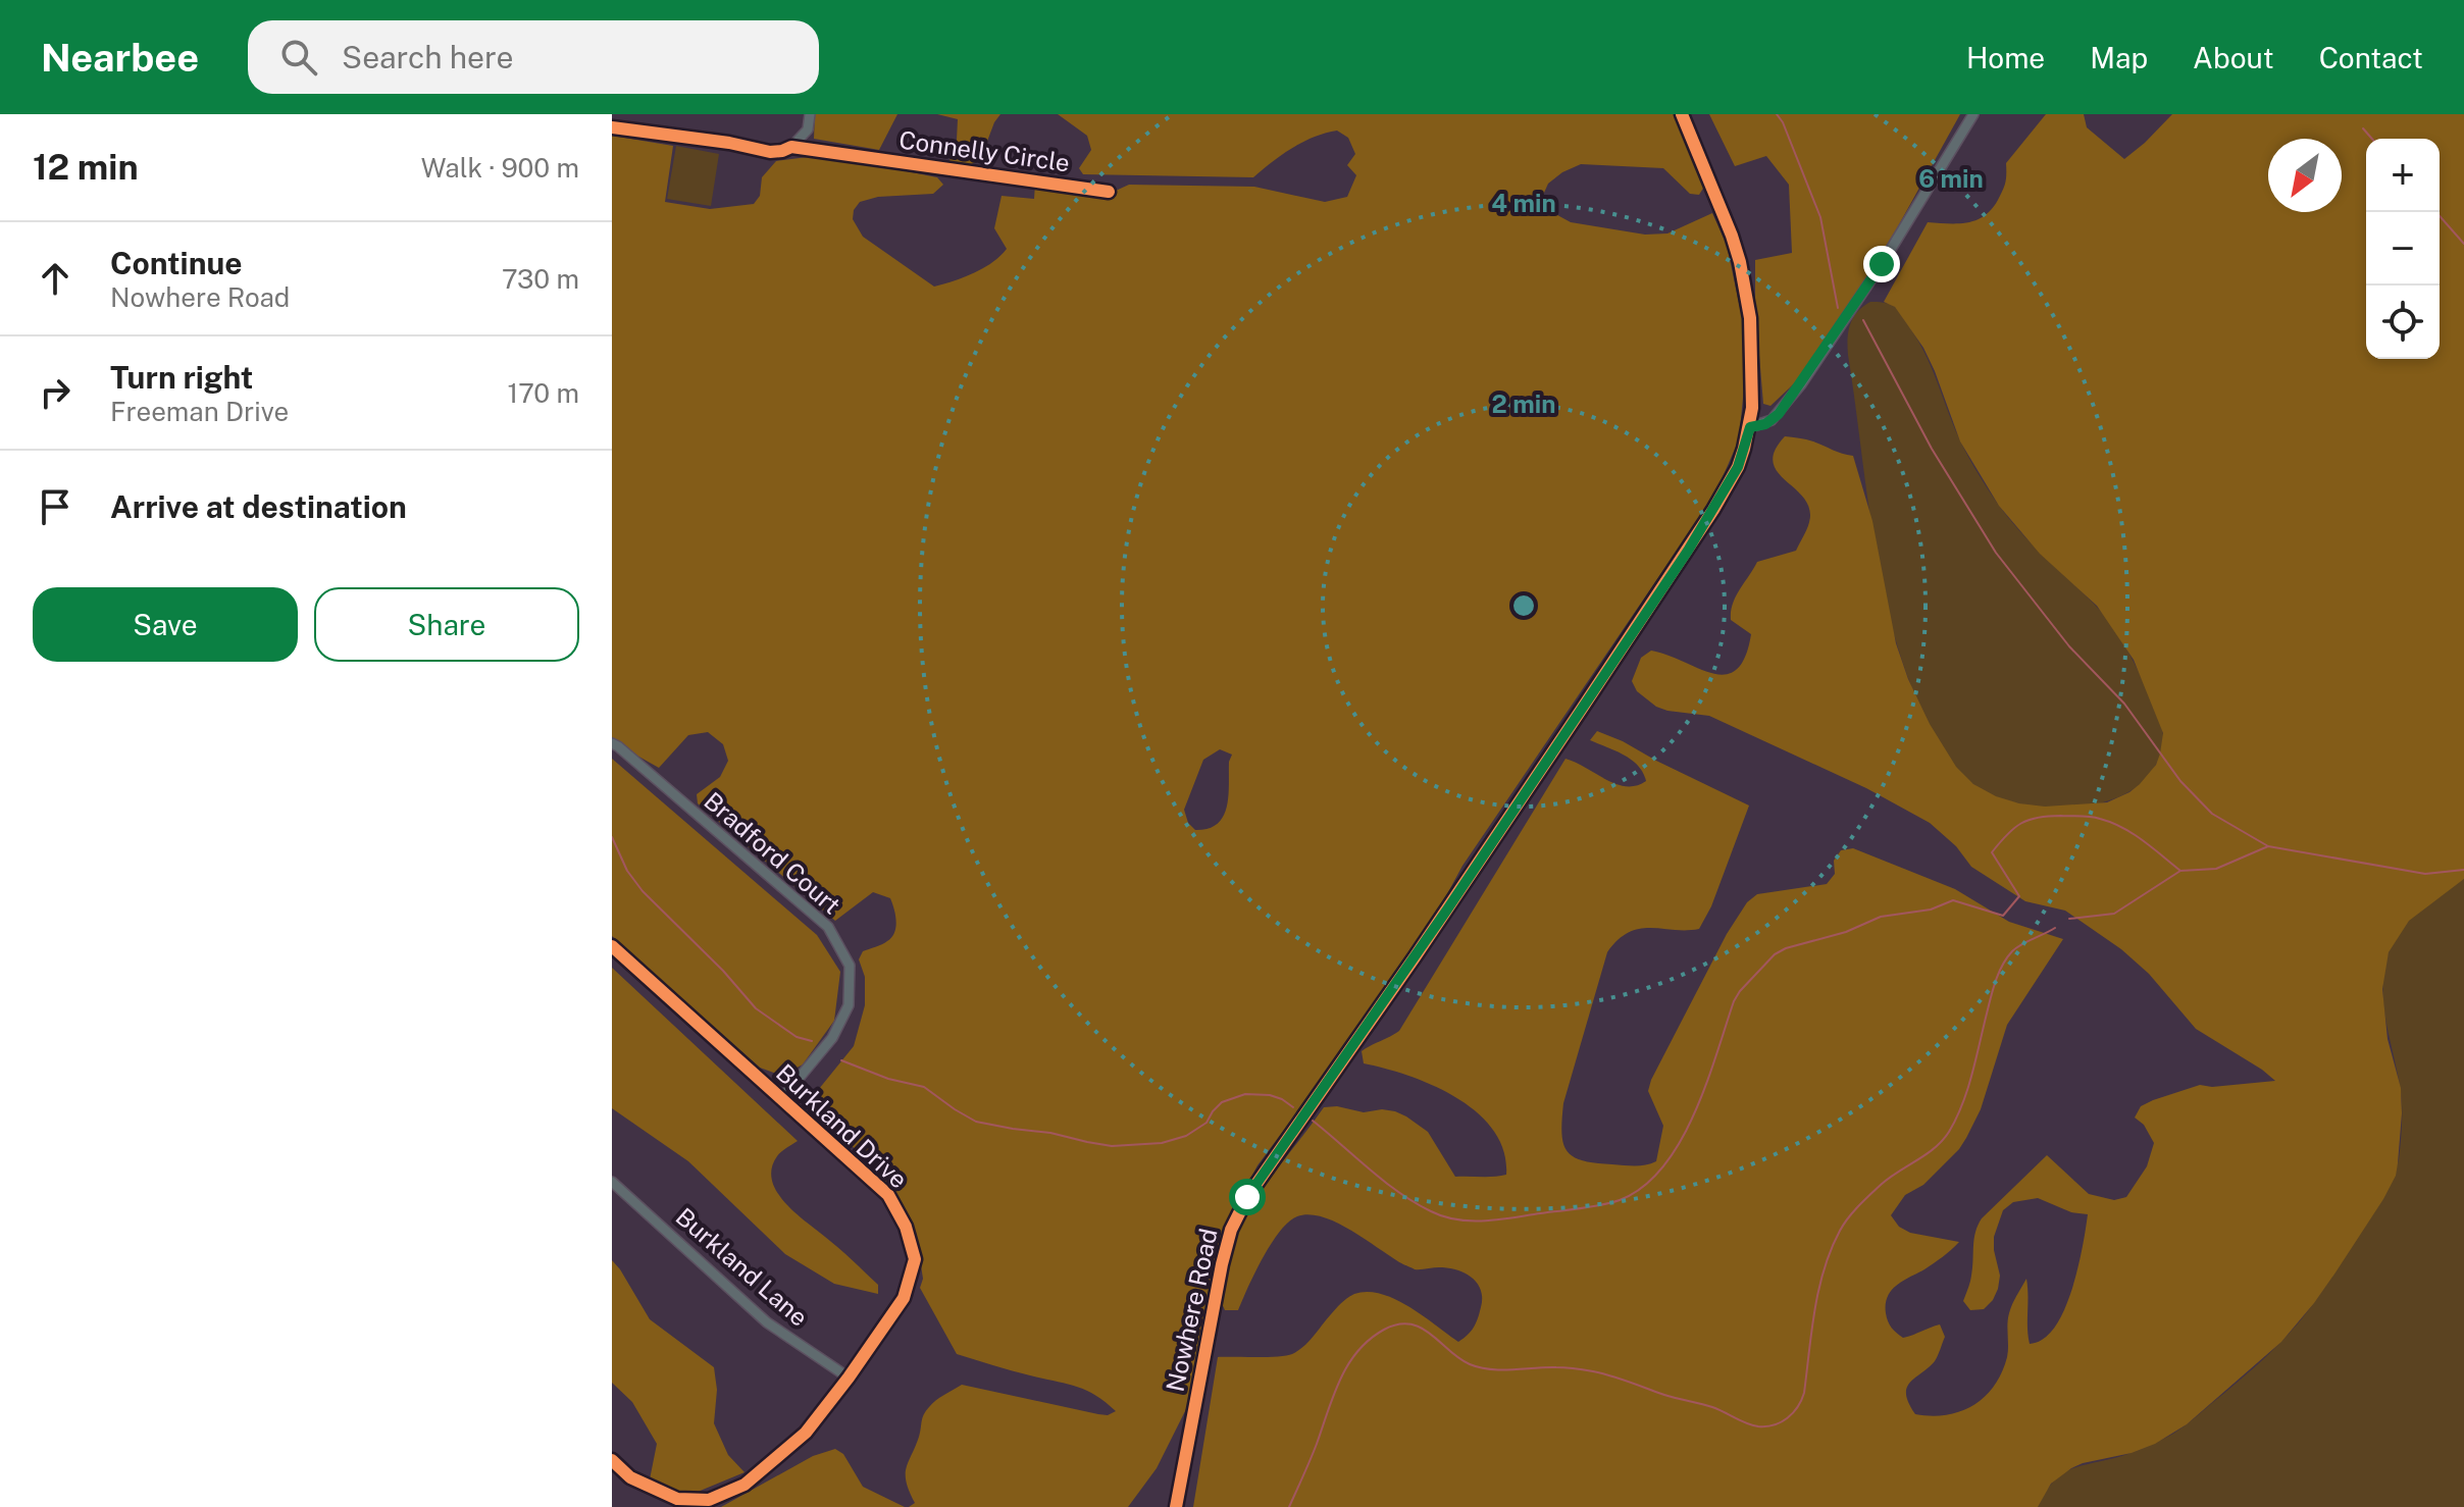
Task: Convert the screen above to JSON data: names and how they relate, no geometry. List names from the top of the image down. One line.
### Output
{"streets":{"street":["Connelly Circle","Bradford Court","Burkland Drive","Burkland Lane","Nowhere Road"]},"crossings":[["Bradford Court","Burkland Drive"],["Burkland Drive","Burkland Lane"]],"north":"bottom left","page":{"header":"Nearbee","search":"Search here","nav":["Home","Map","About","Contact"],"heading":["12 min","Walk · 900 m"],"map_buttons":["+","−"],"list":[["Continue","Nowhere Road","730 m"],["Turn right","Freeman Drive","170 m"],"Arrive at destination"],"buttons":["Save","Share"]},"rings":["6 min","4 min","2 min"]}
